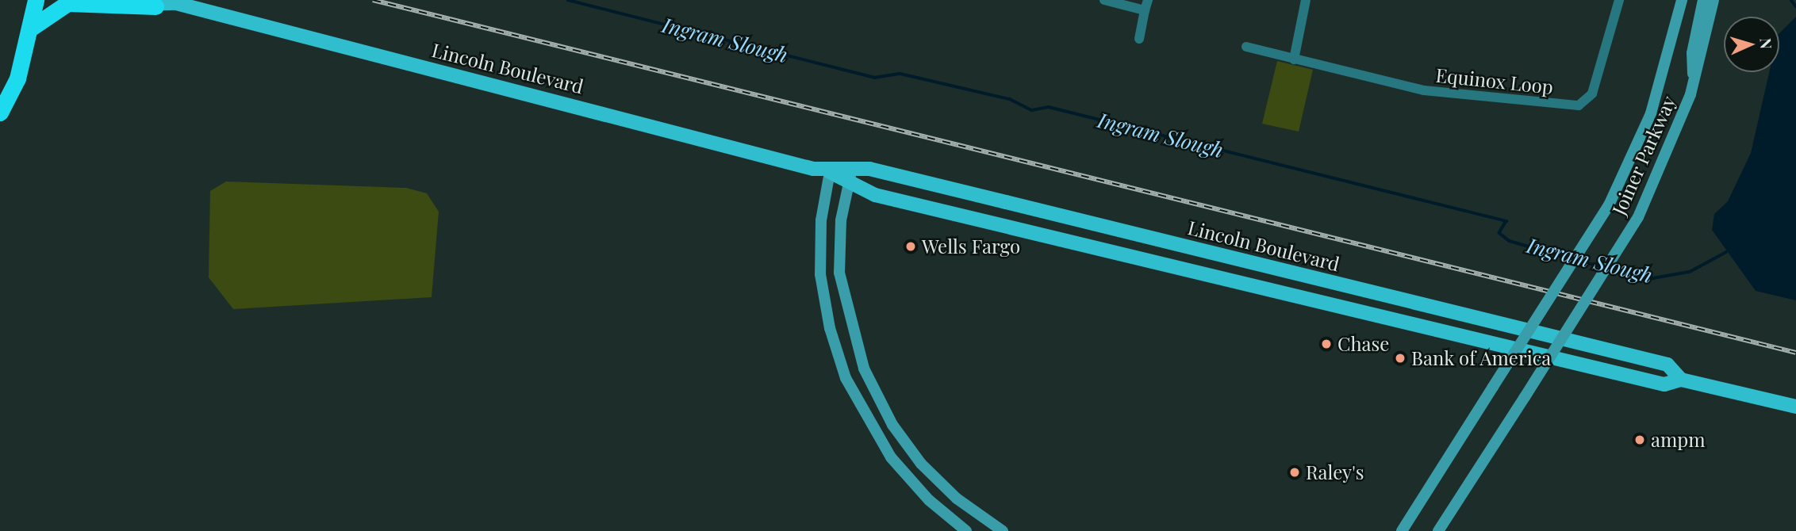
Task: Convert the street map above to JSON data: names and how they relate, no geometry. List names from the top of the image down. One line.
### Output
{"streets":{"main road":["Lincoln Boulevard","Joiner Parkway"],"street":["Equinox Loop"]},"water":["Ingram Slough"],"places":["Wells Fargo","Chase","Bank of America","ampm","Raley's"],"north":"right"}
